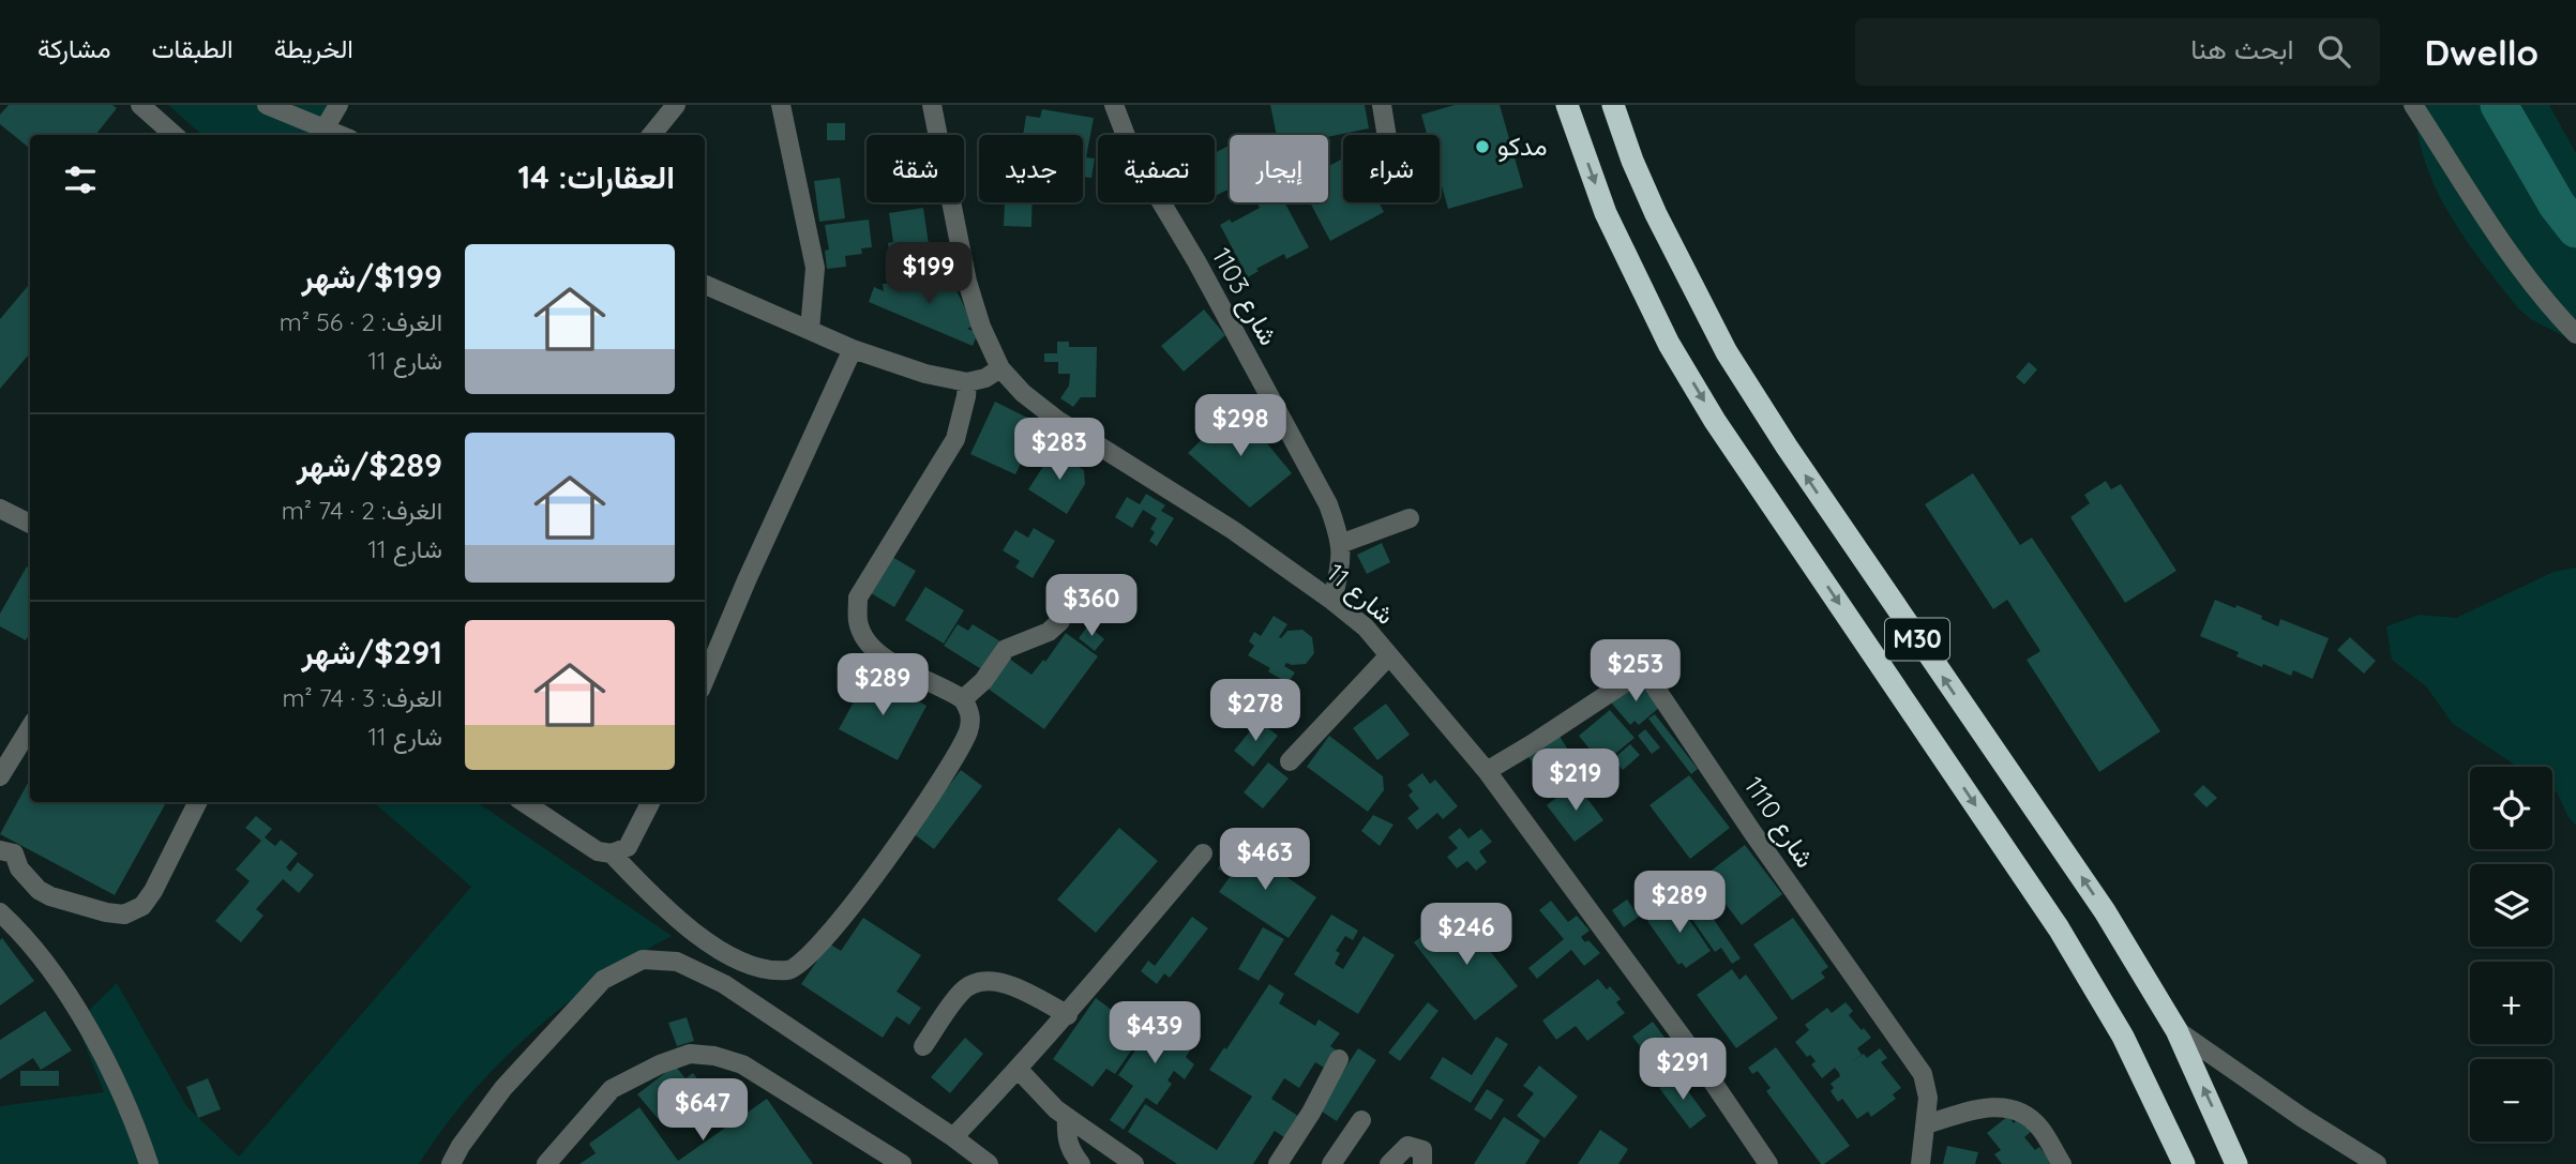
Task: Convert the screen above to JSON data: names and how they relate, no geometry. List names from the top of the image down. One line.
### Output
{"streets":{"highway":["M30"],"street":["شارع 1103","شارع 11","شارع 1110"]},"crossings":[["شارع 1103","شارع 11"],["شارع 11","شارع 1110"]],"places":["مدكو"],"page":{"header":"Dwello","search":"ابحث هنا","nav":["الخريطة","الطبقات","مشاركة"],"chip":["شراء","إيجار","تصفية","جديد","شقة"],"heading":"العقارات: 14","list":[{"name":"$199/شهر","note":"الغرف: 2 · 56 m² · شارع 11"},{"name":"$289/شهر","note":"الغرف: 2 · 74 m² · شارع 11"},{"name":"$291/شهر","note":"الغرف: 3 · 74 m² · شارع 11"}],"price":["$199","$298","$283","$360","$253","$289","$278","$219","$463","$289","$246","$439","$291","$647"],"map_buttons":["+","−"]}}
